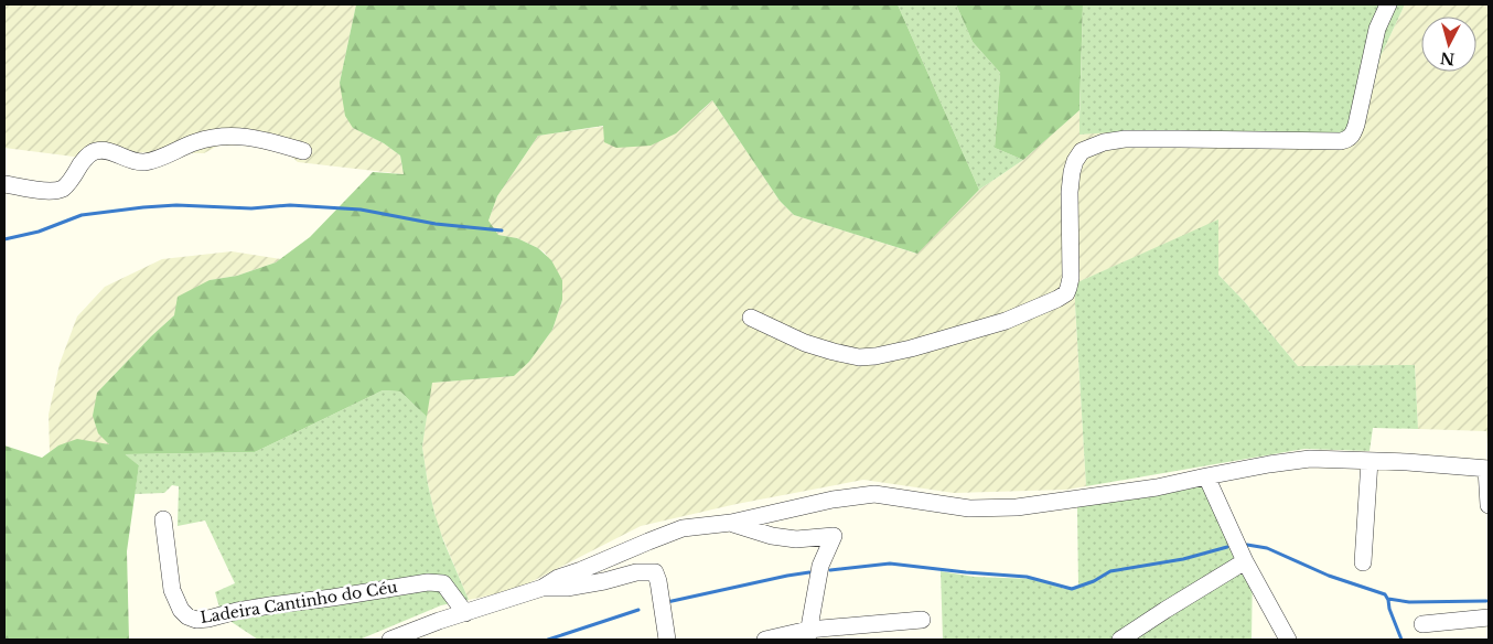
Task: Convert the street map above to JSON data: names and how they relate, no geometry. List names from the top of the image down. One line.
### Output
{"streets":{"street":["Ladeira Cantinho do Céu"]},"north":"bottom"}
